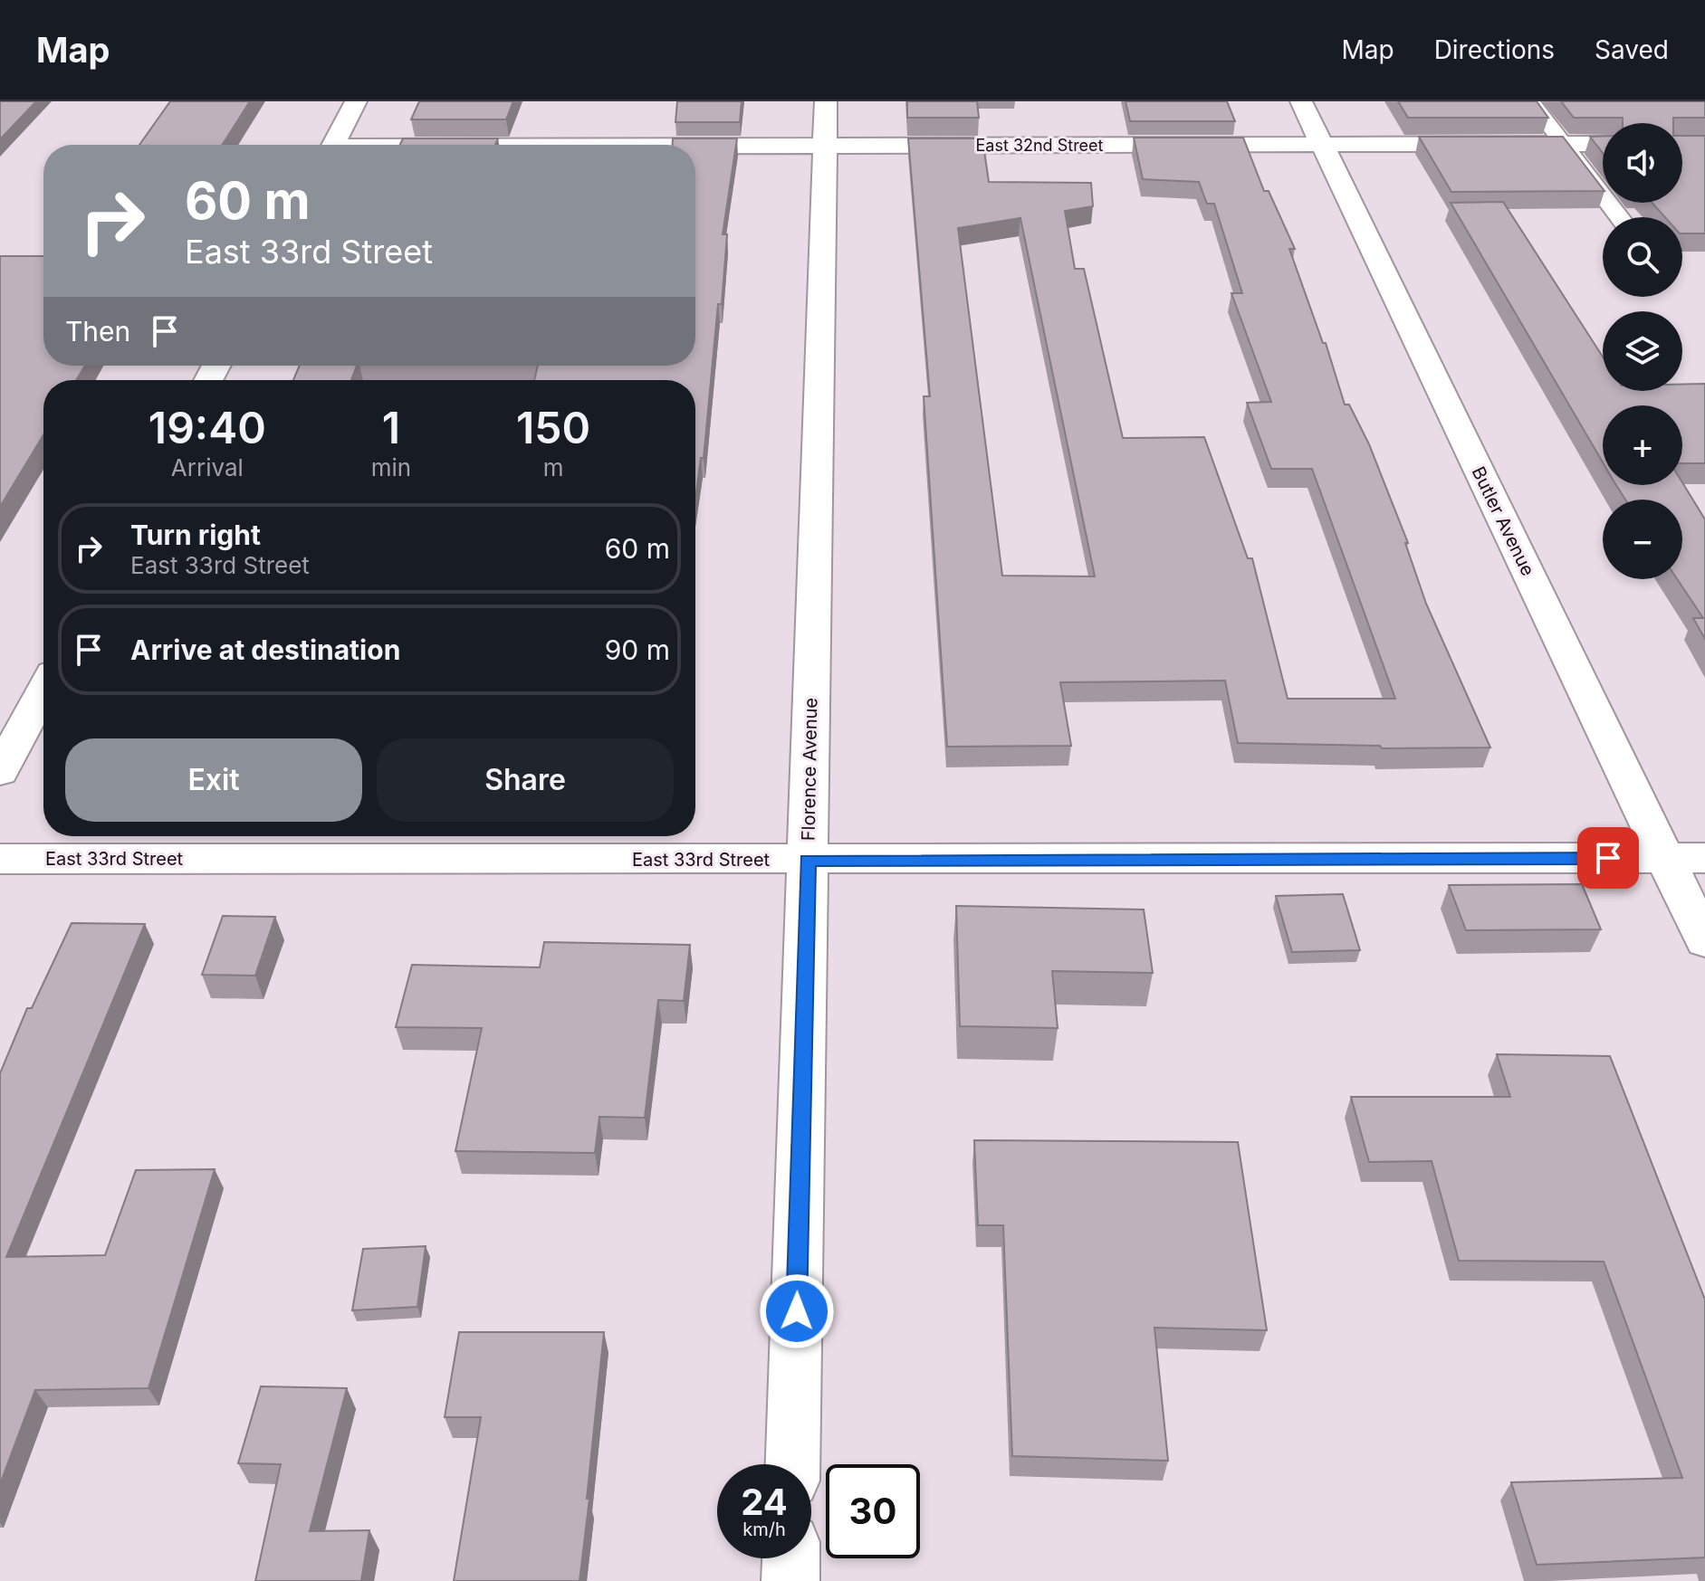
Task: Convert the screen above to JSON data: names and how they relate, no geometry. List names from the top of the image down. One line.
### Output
{"streets":{"street":["East 32nd Street","Butler Avenue","Florence Avenue","East 33rd Street"]},"crossings":[["East 32nd Street","Butler Avenue"],["East 32nd Street","Florence Avenue"],["Butler Avenue","East 33rd Street"],["Florence Avenue","East 33rd Street"]],"page":{"header":"Map","nav":["Map","Directions","Saved"],"map_buttons":["+","−"],"turn":["60 m","East 33rd Street"],"then":"Then","eta":["19:40","Arrival","1","min","150","m"],"list":[{"name":"Turn right","note":"East 33rd Street","value":"60 m"},{"name":"Arrive at destination","value":"90 m"}],"buttons":["Exit","Share"],"speed":"24 km/h","limit":"30"}}
